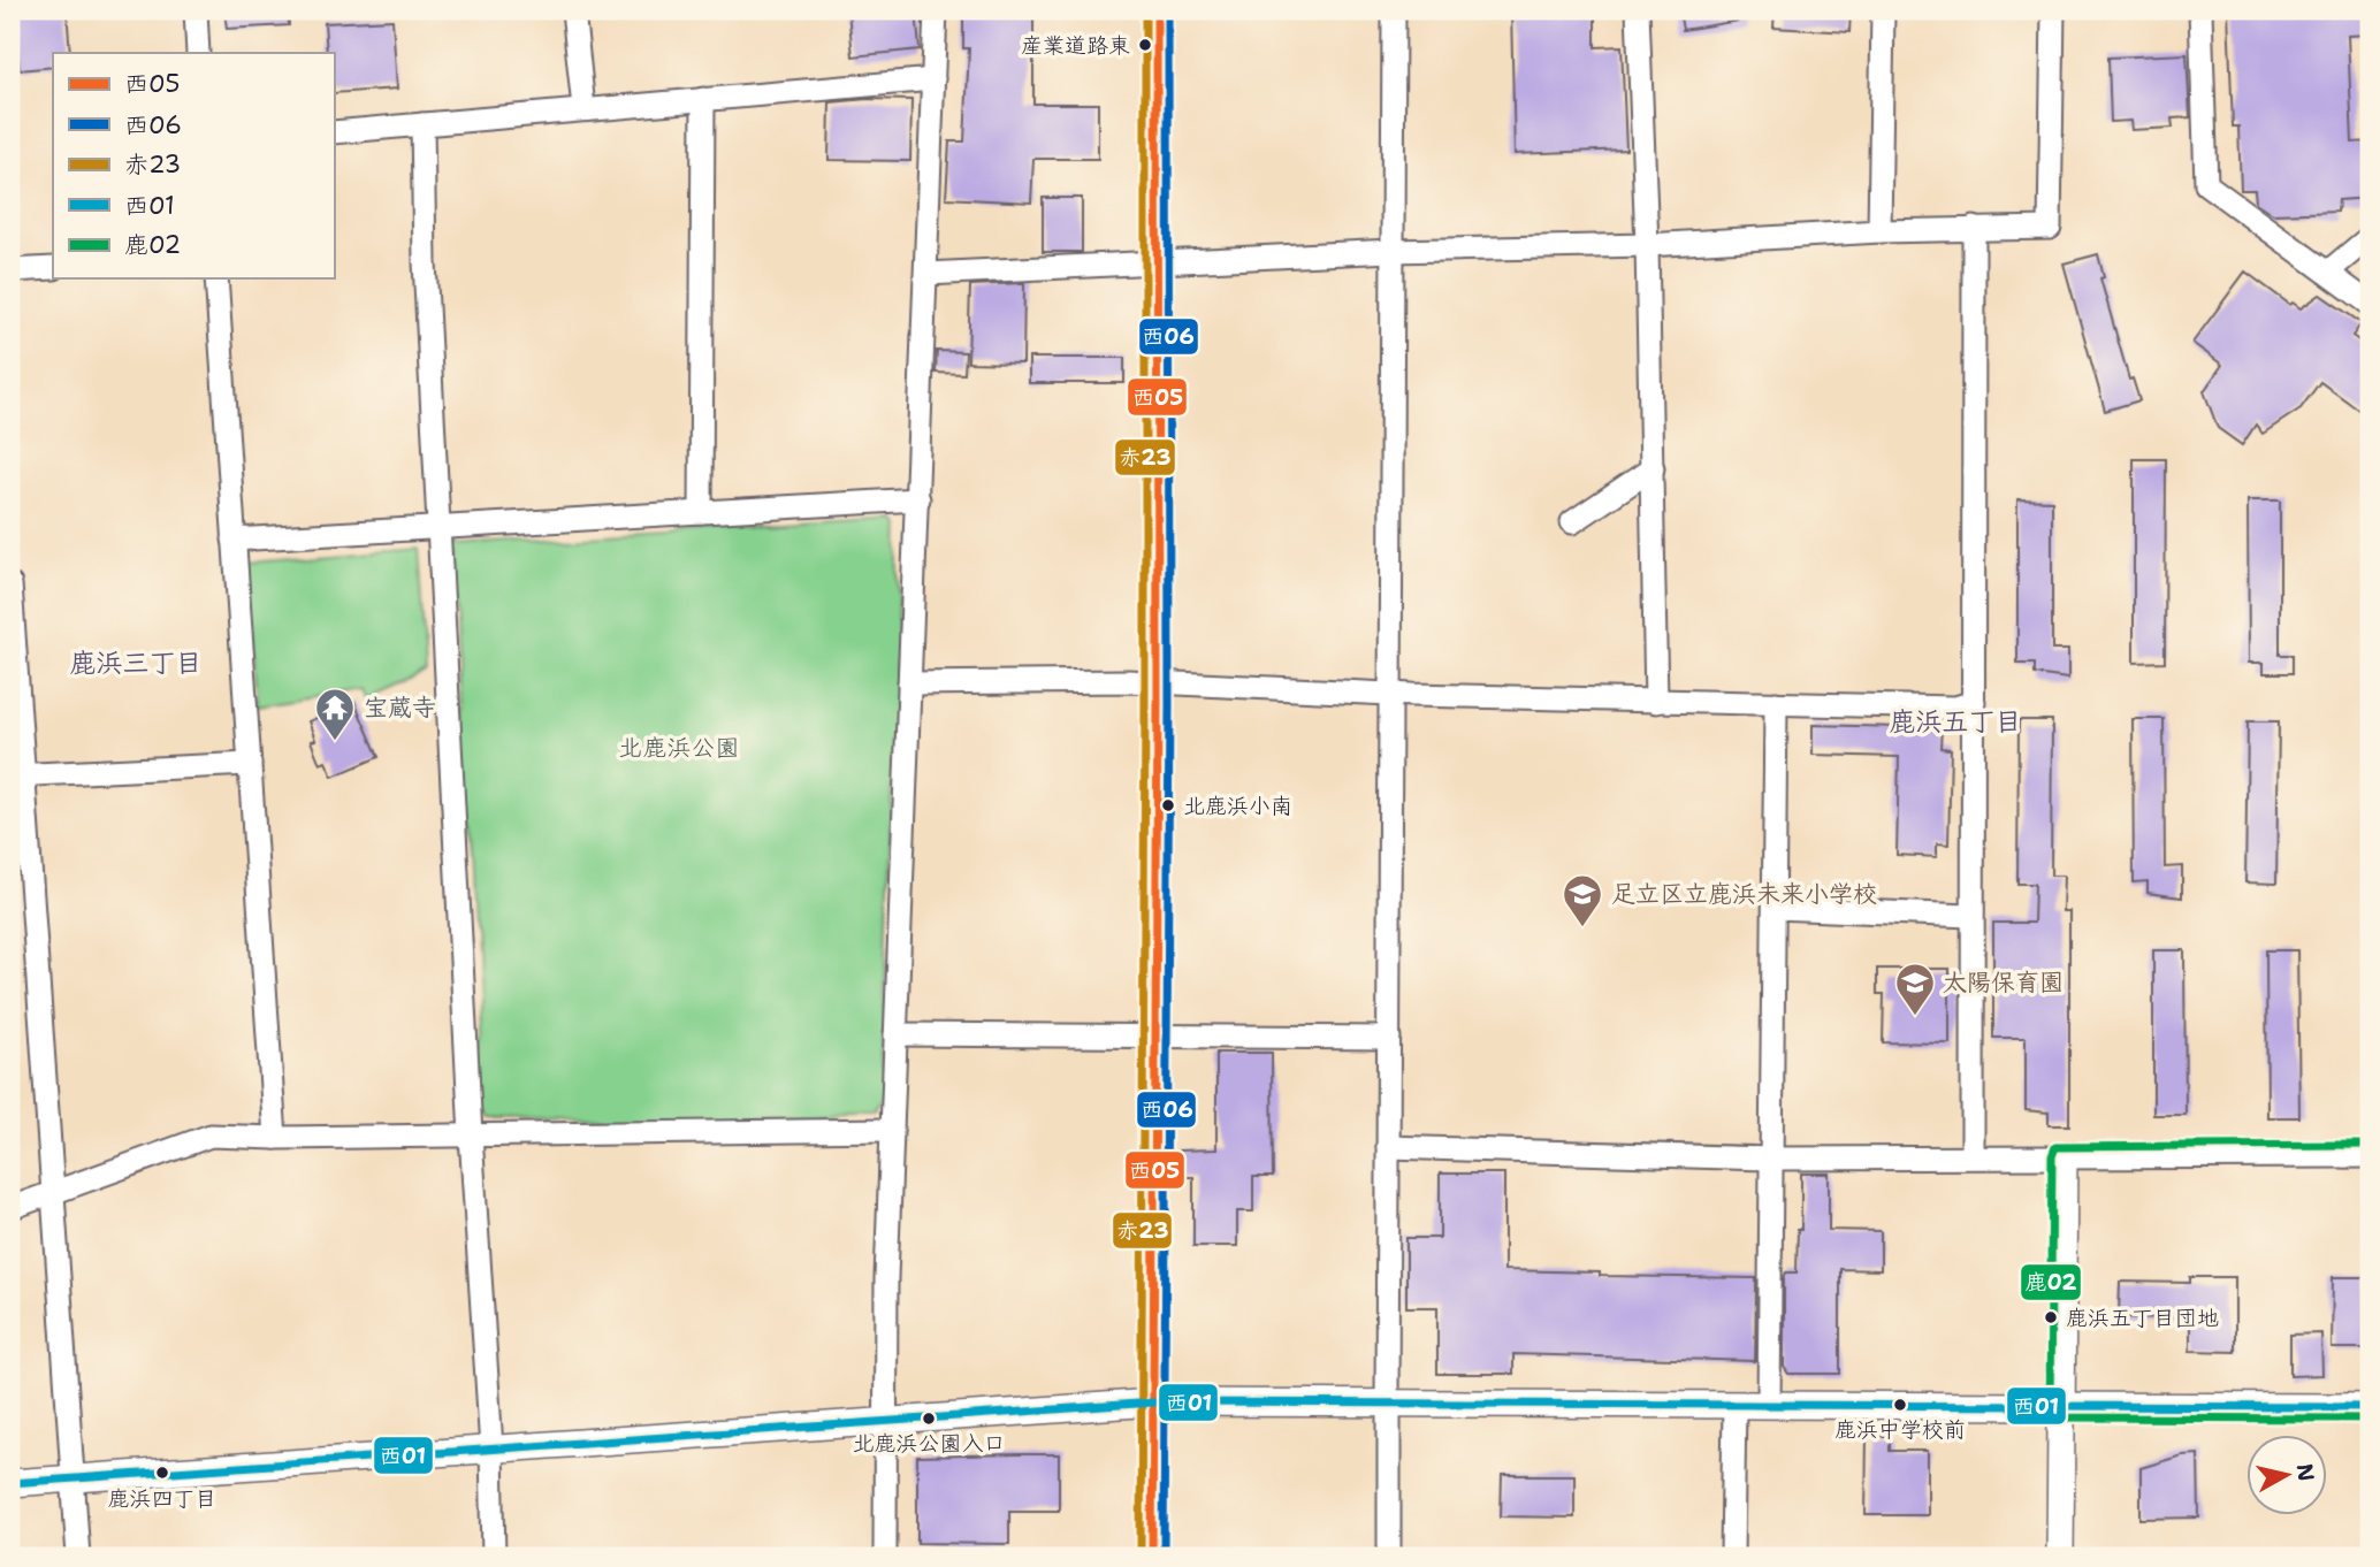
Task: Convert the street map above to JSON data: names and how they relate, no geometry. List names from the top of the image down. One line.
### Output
{"districts":["鹿浜三丁目","鹿浜五丁目"],"parks":["北鹿浜公園"],"places":{"other":["産業道路東","北鹿浜小南","鹿浜五丁目団地","鹿浜中学校前","北鹿浜公園入口","鹿浜四丁目"],"temple":["宝蔵寺"],"school or university":["足立区立鹿浜未来小学校","太陽保育園"]},"lines":["transit line 西05","transit line 西06","transit line 赤23","transit line 鹿02","transit line 西01"],"legend":["西05","西06","赤23","西01","鹿02"],"north":"right"}
